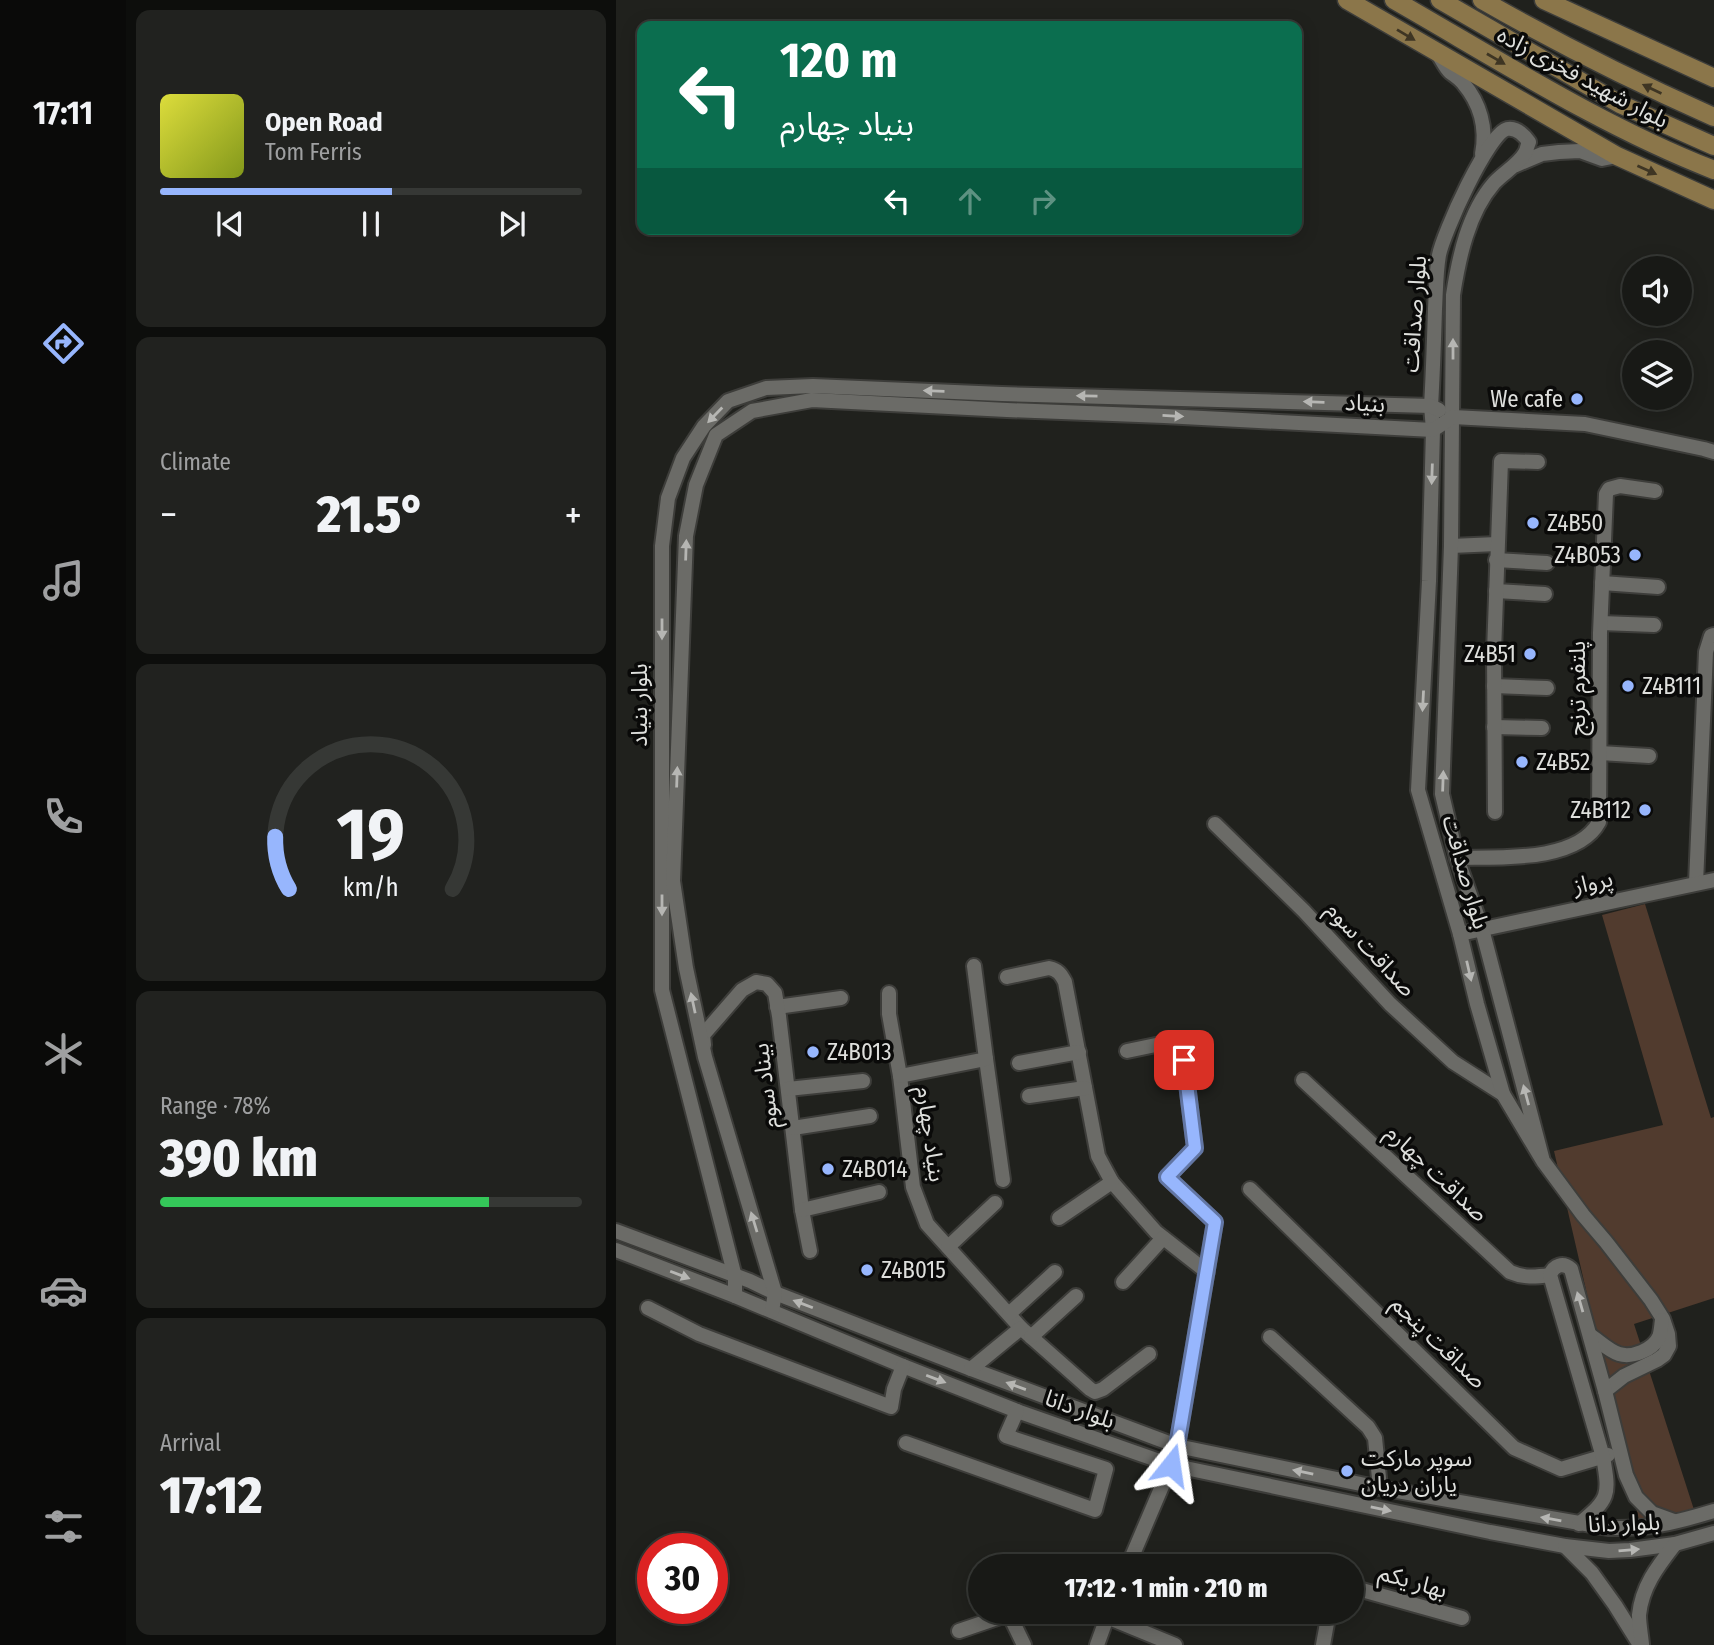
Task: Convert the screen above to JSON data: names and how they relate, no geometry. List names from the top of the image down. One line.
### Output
{"streets":{"main road":["بلوار شهید فخری زاده"],"street":["بلوار صداقت","بنیاد","پلتفرم ترنج","بلوار بنیاد","پرواز","صداقت سوم","بیناد سوم","بنیاد چهارم","صداقت چهارم","صداقت پنجم","بلوار دانا","بهار یکم"]},"crossings":[["بلوار صداقت","بنیاد"],["بلوار صداقت","پلتفرم ترنج"],["بلوار صداقت","بلوار بنیاد"],["بلوار صداقت","پرواز"],["بلوار صداقت","صداقت سوم"],["بنیاد","بلوار بنیاد"],["بلوار بنیاد","بیناد سوم"],["بلوار بنیاد","بلوار دانا"]],"one_way":["بنیاد"],"places":["We cafe","Z4B50","Z4B053","Z4B51","Z4B111","Z4B52","Z4B112","Z4B013","Z4B014","Z4B015","سوپر مارکت یاران دریان"],"page":{"tabs":"17:11","turn":["120 m","بنیاد چهارم"],"song":["Open Road","Tom Ferris"],"tile":["Climate",["Range · 78%","390 km"],["Arrival","17:12"]],"heat":["−","21.5°","+"],"limit":"30","trip":"17:12 · 1 min · 210 m","gauge":["19","km/h"]}}
